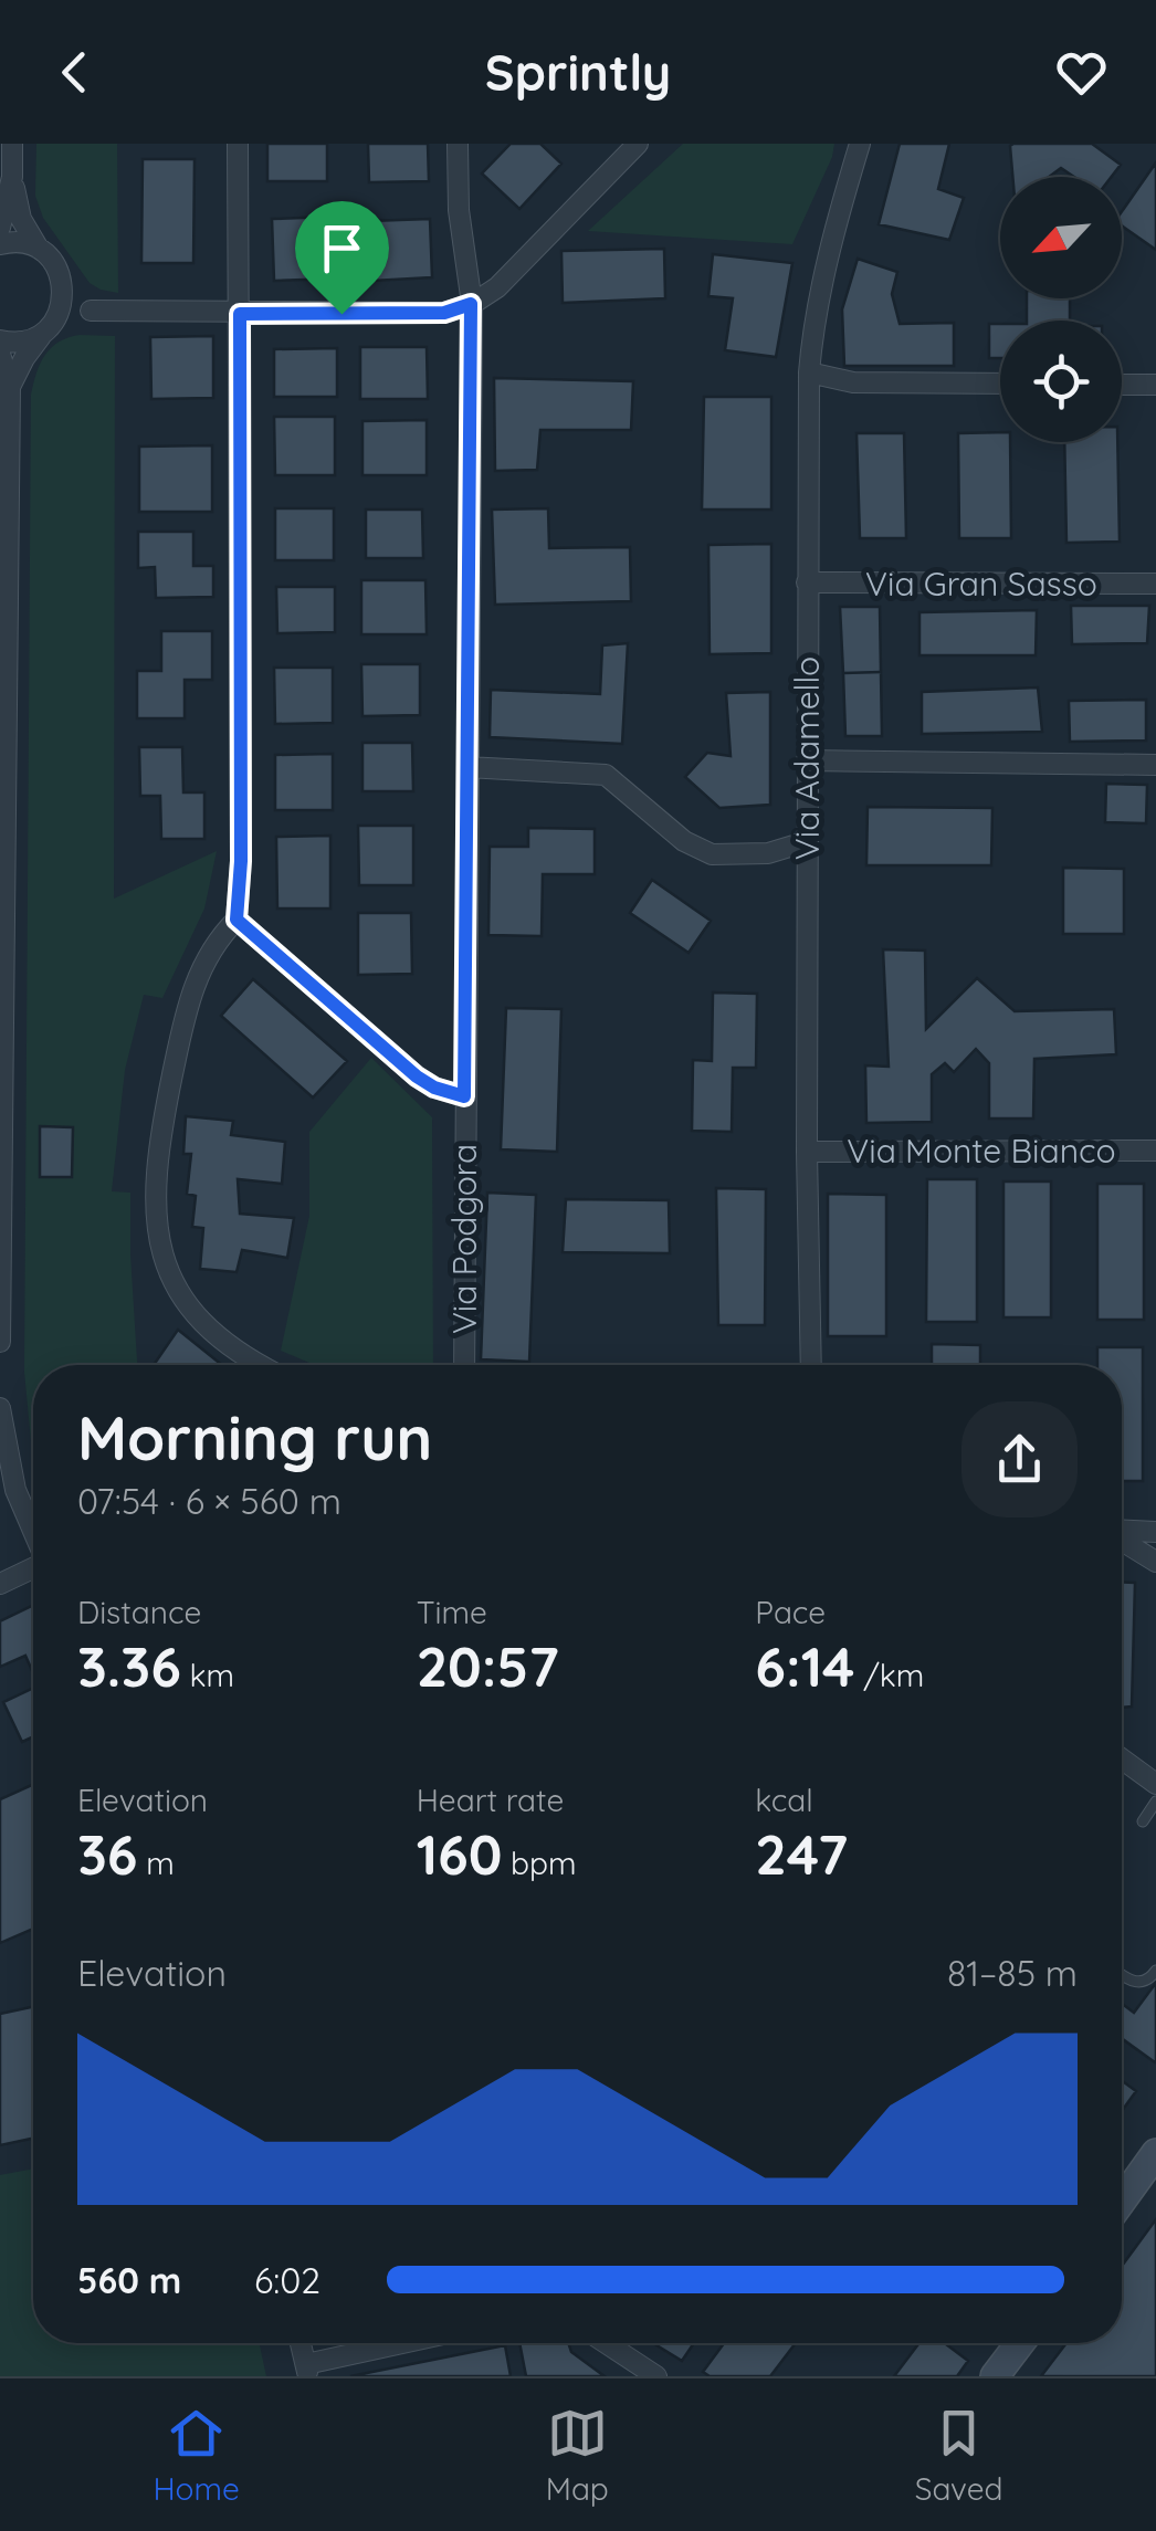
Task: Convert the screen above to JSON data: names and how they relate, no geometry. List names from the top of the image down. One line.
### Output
{"streets":{"street":["Via Gran Sasso","Via Adamello","Via Monte Bianco","Via Podgora"]},"crossings":[["Via Gran Sasso","Via Adamello"],["Via Adamello","Via Monte Bianco"]],"north":"bottom left","page":{"header":"Sprintly","heading":["Morning run","07:54 · 6 × 560 m"],"stats":[["Distance","3.36 km"],["Time","20:57"],["Pace","6:14 /km"],["Elevation","36 m"],["Heart rate","160 bpm"],["kcal","247"]],"chart":["Elevation","81–85 m"],"list":[{"name":"560 m","note":"6:02"}],"tabs":["Home","Map","Saved"]}}
